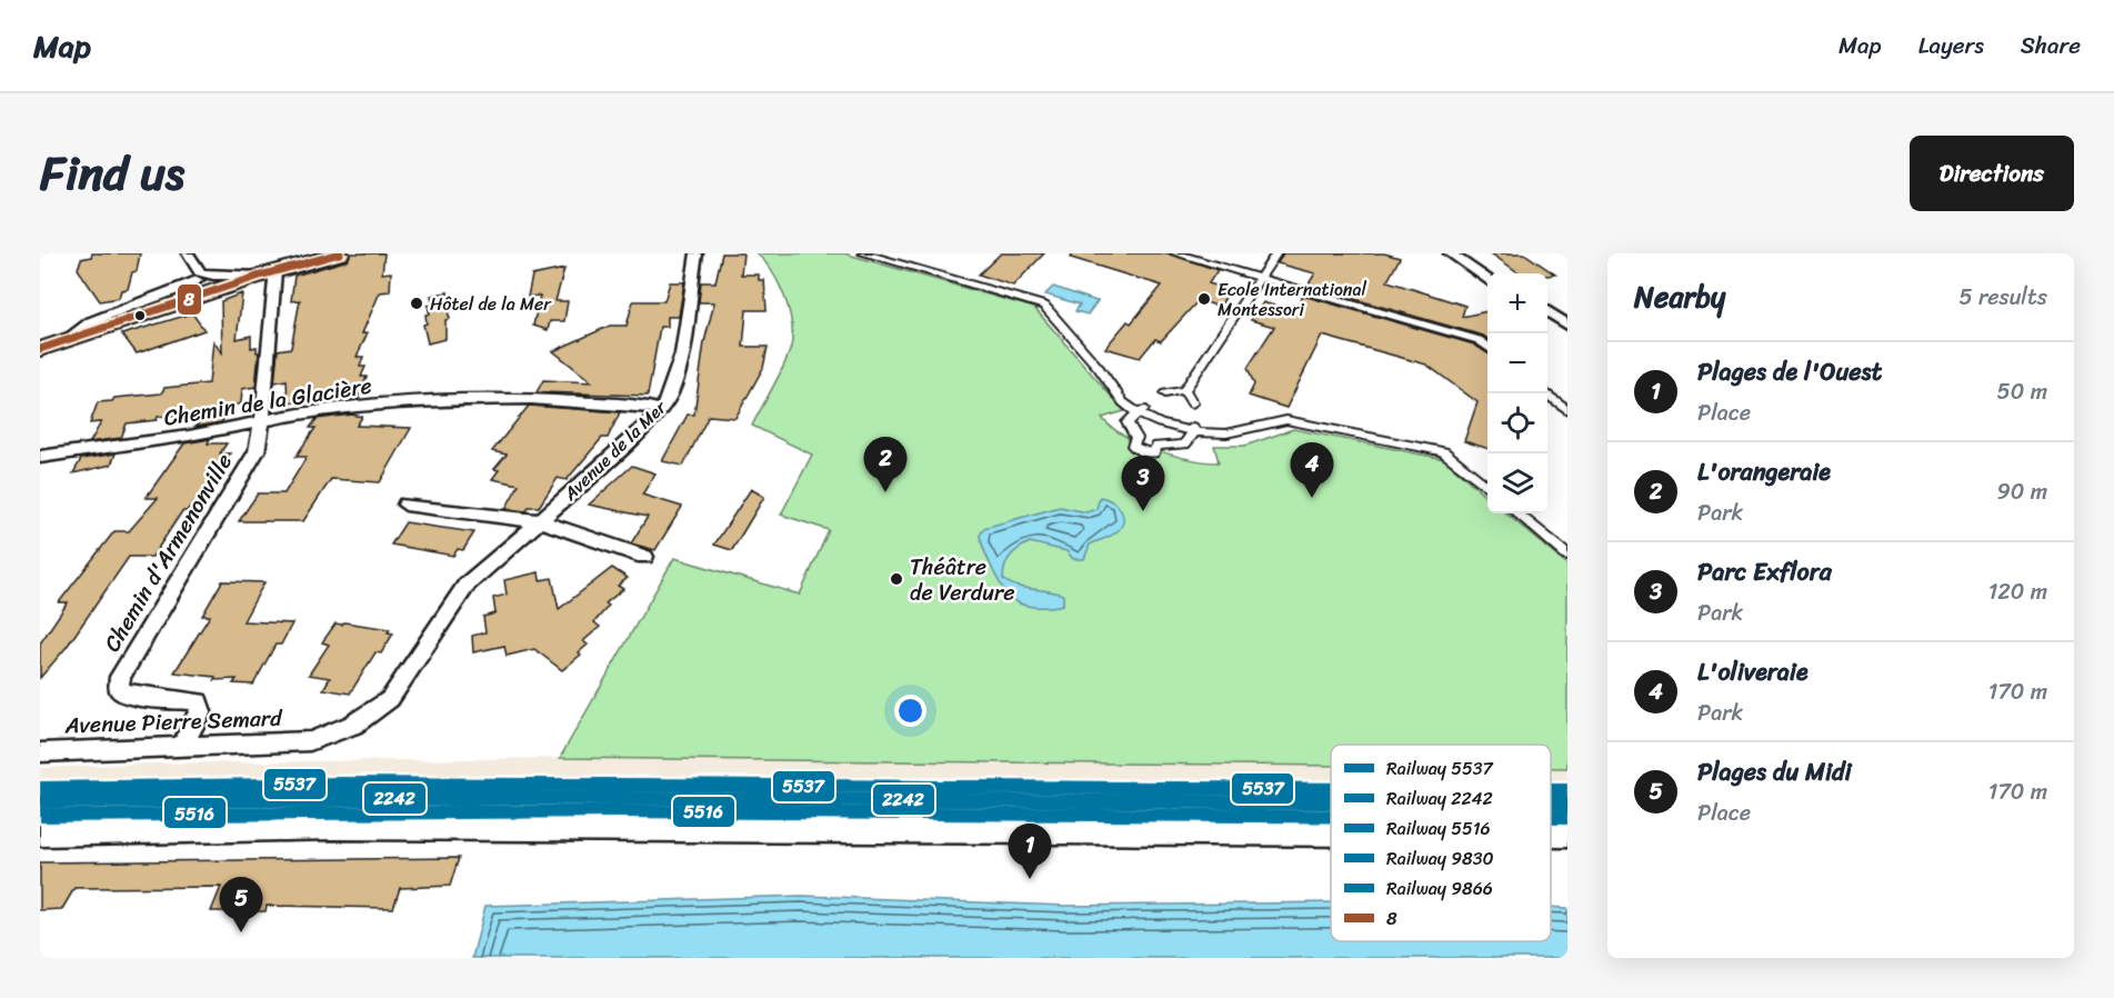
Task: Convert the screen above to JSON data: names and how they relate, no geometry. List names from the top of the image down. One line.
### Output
{"streets":{"street":["Chemin de la Glacière","Avenue de la Mer","Chemin d'Armenonville","Avenue Pierre Semard"]},"crossings":[["Chemin de la Glacière","Avenue de la Mer"],["Chemin de la Glacière","Chemin d'Armenonville"],["Avenue de la Mer","Avenue Pierre Semard"],["Chemin d'Armenonville","Avenue Pierre Semard"]],"places":["Ecole International Montessori","Hôtel de la Mer","Théâtre de Verdure"],"lines":["transit line 8","rail line 5537","rail line 9866","rail line 9830","rail line 2242","rail line 5516"],"legend":["Railway 5537","Railway 2242","Railway 5516","Railway 9830","Railway 9866","8"],"page":{"header":"Map","nav":["Map","Layers","Share"],"title":"Find us","buttons":"Directions","heading":["Nearby","5 results"],"map_buttons":["+","−"],"list":[{"mark":"1","name":"Plages de l'Ouest","note":"Place","value":"50 m"},{"mark":"2","name":"L'orangeraie","note":"Park","value":"90 m"},{"mark":"3","name":"Parc Exflora","note":"Park","value":"120 m"},{"mark":"4","name":"L'oliveraie","note":"Park","value":"170 m"},{"mark":"5","name":"Plages du Midi","note":"Place","value":"170 m"}],"pins":["2","4","3","1","5"]}}
